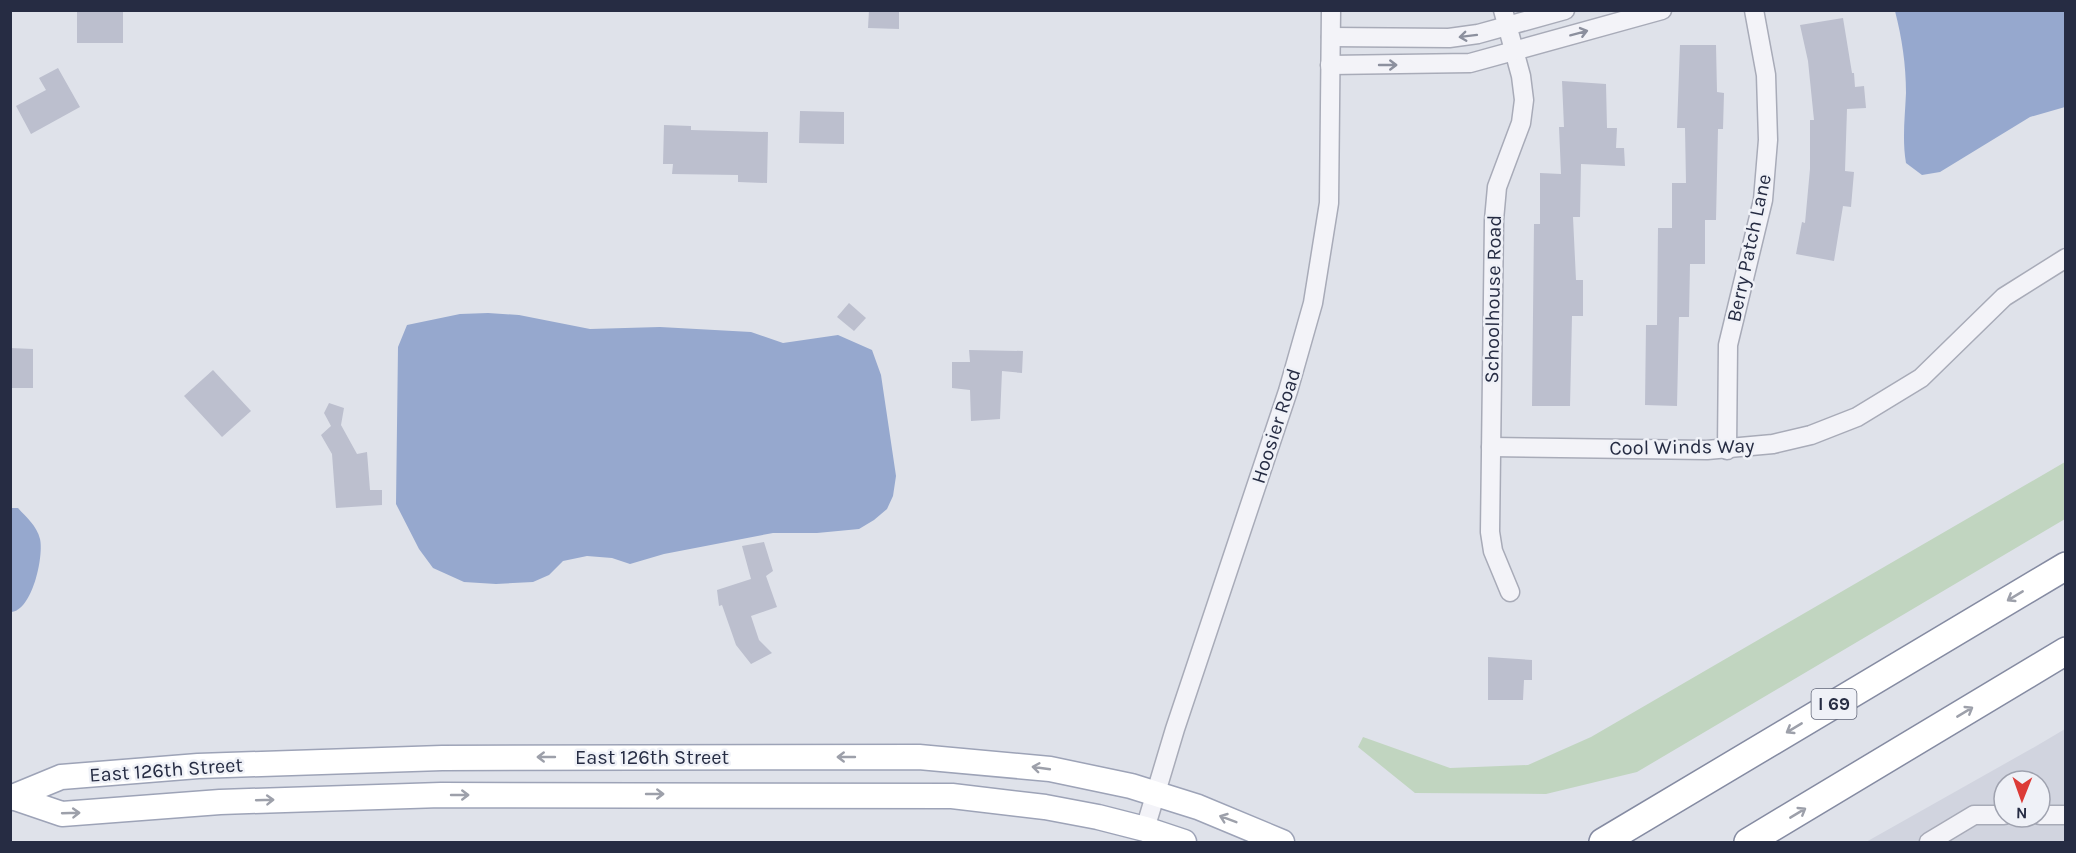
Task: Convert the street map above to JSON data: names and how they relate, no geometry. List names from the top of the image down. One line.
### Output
{"streets":{"highway":["I 69"],"main road":["East 126th Street"],"street":["Berry Patch Lane","Schoolhouse Road","Hoosier Road","Cool Winds Way"]},"crossings":[["Berry Patch Lane","Cool Winds Way"],["Schoolhouse Road","Cool Winds Way"],["Hoosier Road","East 126th Street"]],"north":"bottom"}
